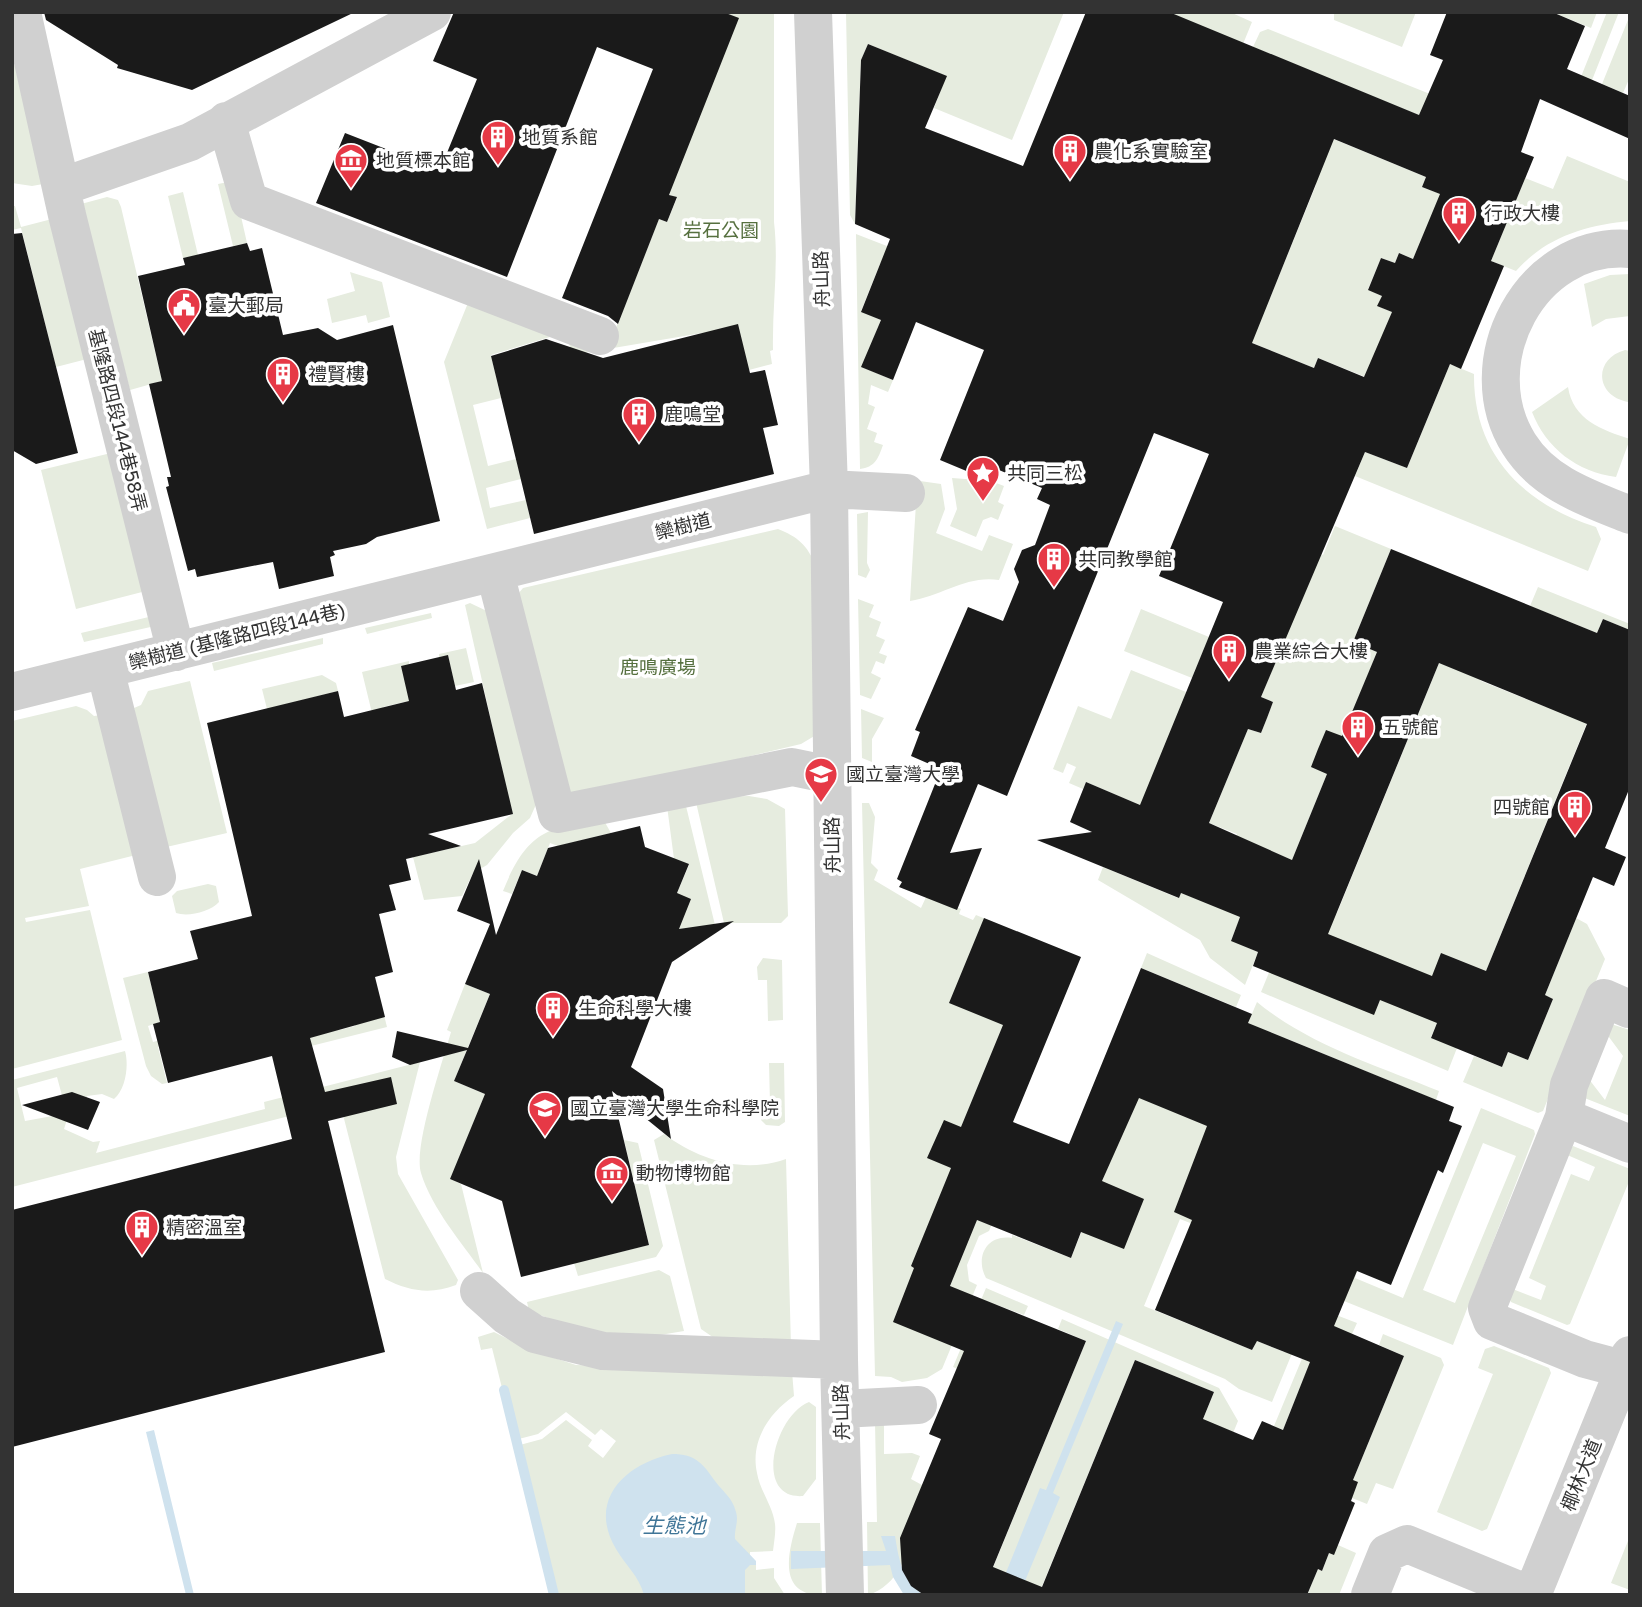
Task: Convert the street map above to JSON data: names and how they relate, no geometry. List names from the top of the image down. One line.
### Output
{"streets":{"street":["舟山路","基隆路四段144巷58弄","欒樹道","欒樹道 (基隆路四段144巷)","椰林大道"]},"crossings":[["舟山路","欒樹道"],["基隆路四段144巷58弄","欒樹道 (基隆路四段144巷)"],["欒樹道","欒樹道 (基隆路四段144巷)"]],"water":["生態池"],"parks":["岩石公園","鹿鳴廣場"],"places":{"building":["地質系館","農化系實驗室","行政大樓","禮賢樓","鹿鳴堂","共同教學館","農業綜合大樓","五號館","四號館","生命科學大樓","精密溫室"],"museum":["地質標本館","動物博物館"],"public building":["臺大郵局"],"place":["共同三松"],"school or university":["國立臺灣大學","國立臺灣大學生命科學院"]}}
